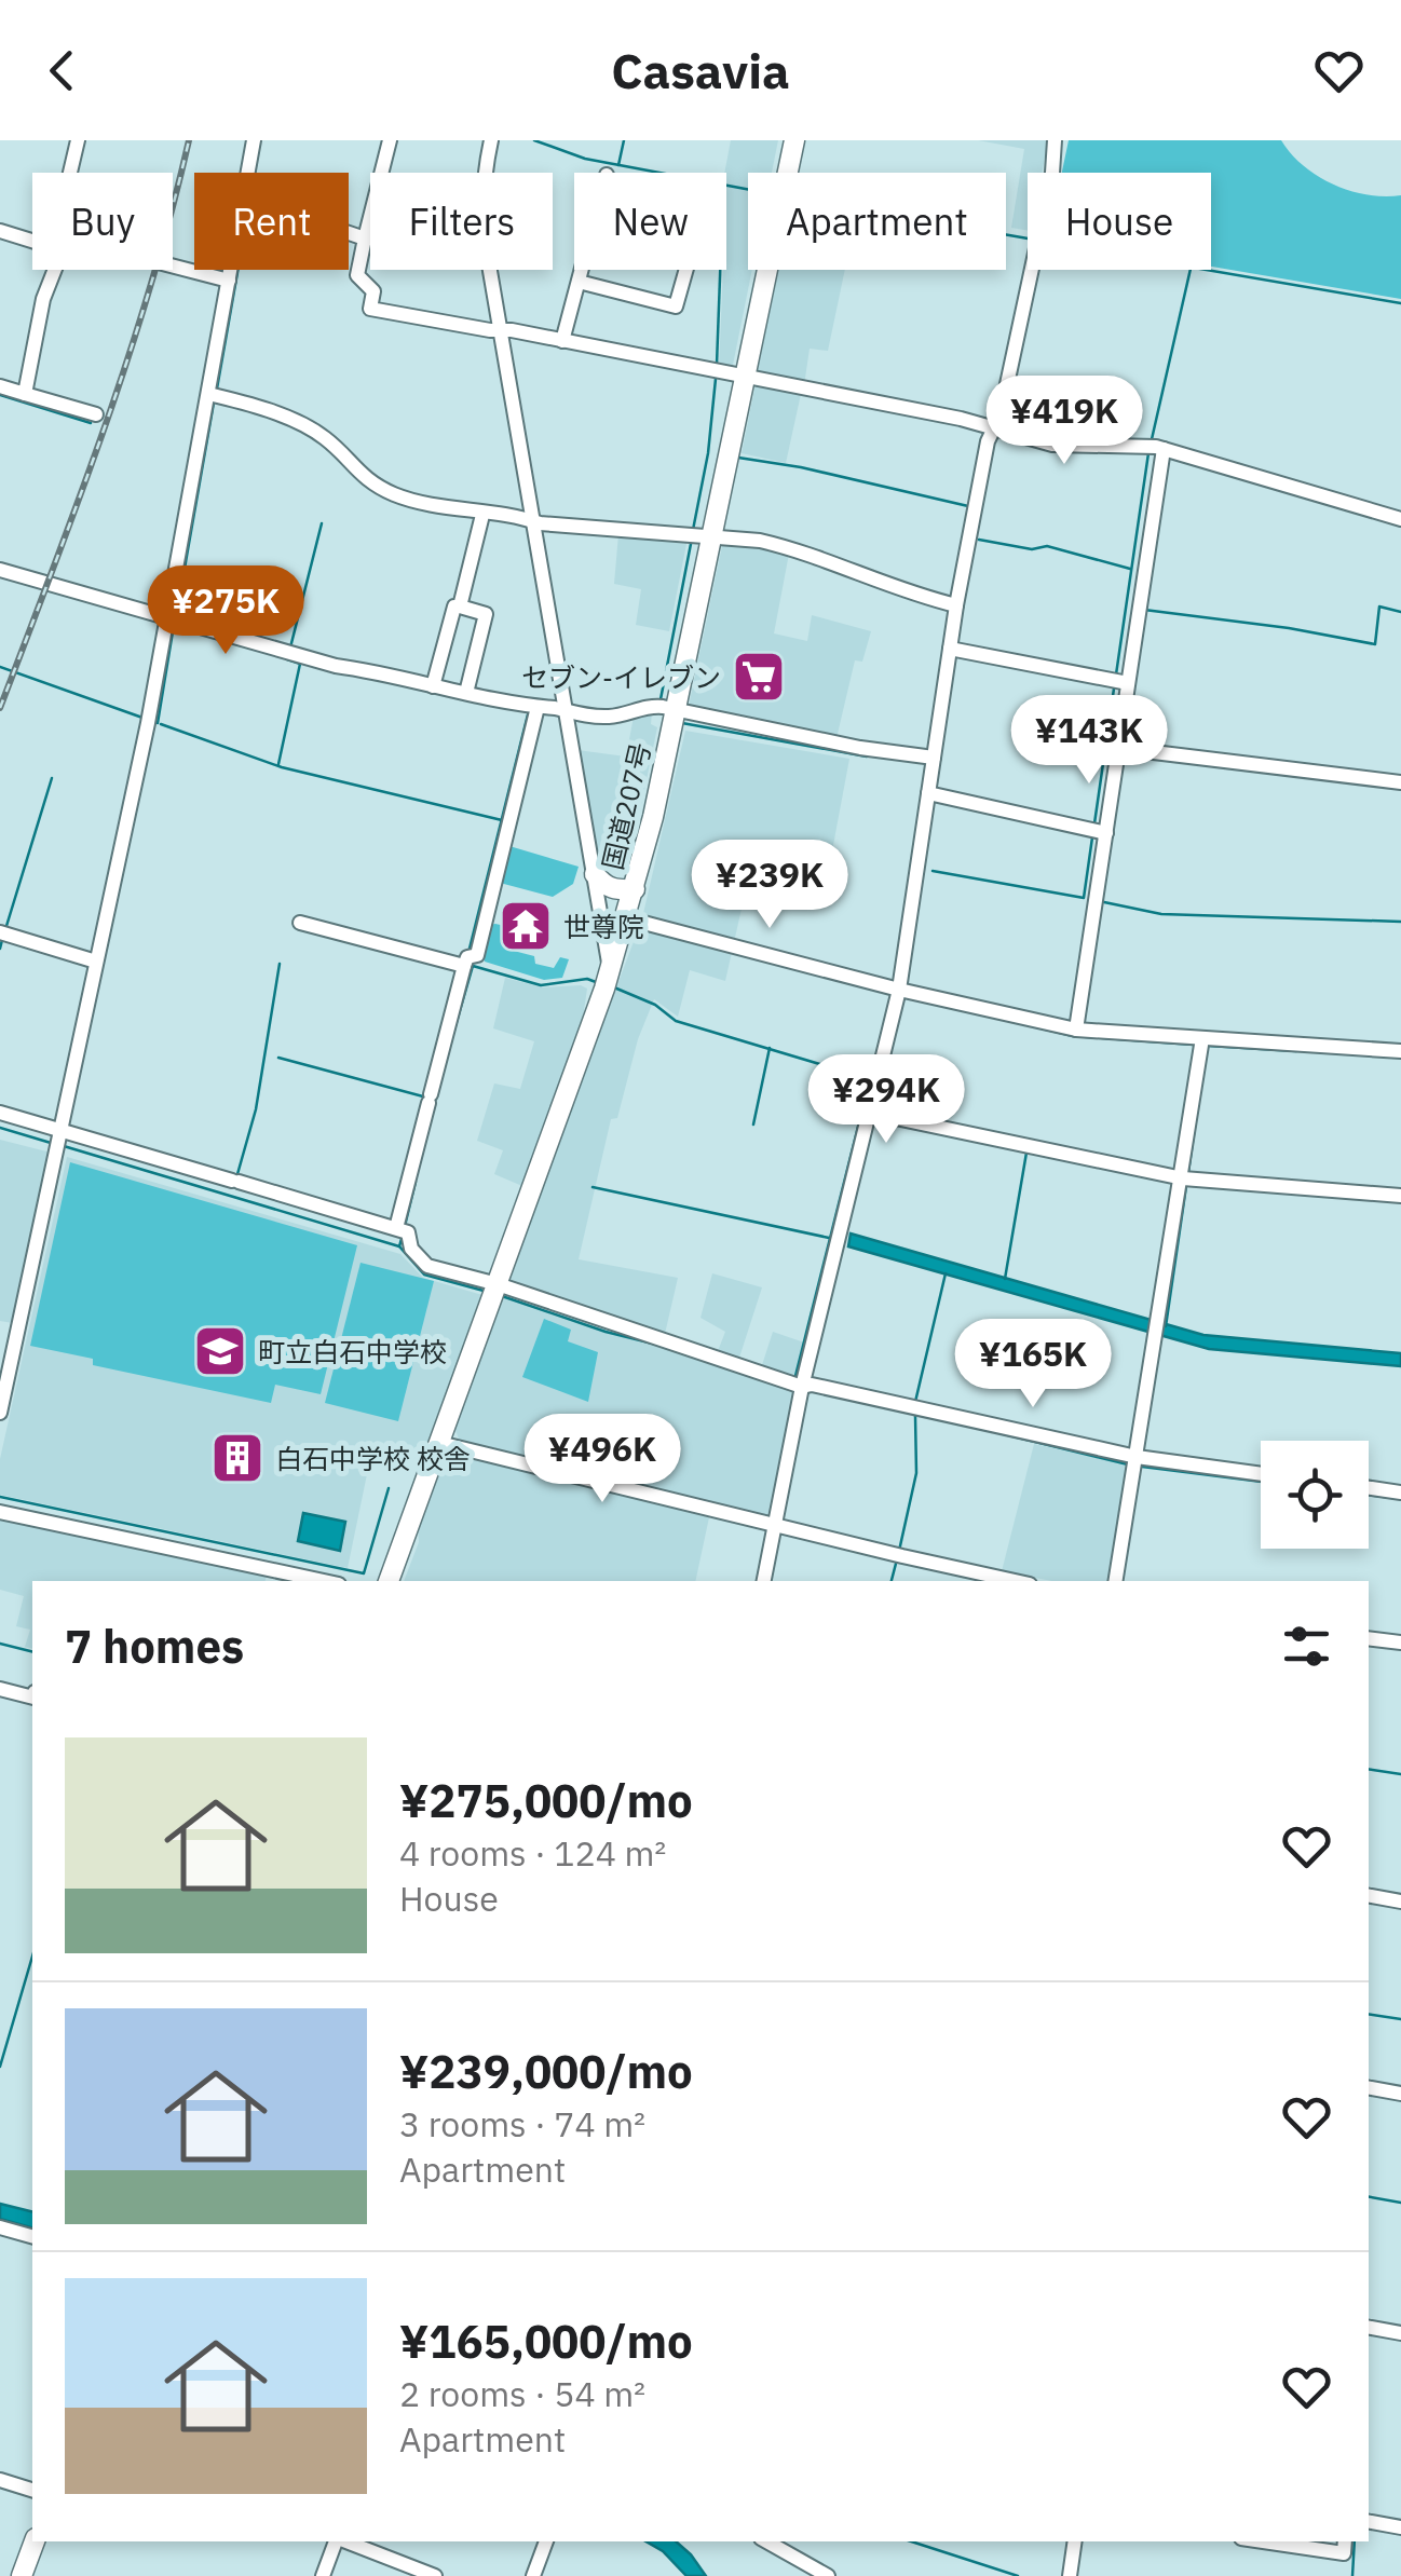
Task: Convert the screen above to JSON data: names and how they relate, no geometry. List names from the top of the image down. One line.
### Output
{"streets":{"highway":["国道207号"]},"places":{"supermarket":["セブン-イレブン"],"temple":["世尊院"],"school or university":["町立白石中学校"],"building":["白石中学校 校舎"]},"page":{"header":"Casavia","chip":["Buy","Rent","Filters","New","Apartment","House"],"price":["¥419K","¥275K","¥143K","¥239K","¥294K","¥165K","¥496K"],"heading":"7 homes","list":[{"name":"¥275,000/mo","note":"4 rooms · 124 m² · House"},{"name":"¥239,000/mo","note":"3 rooms · 74 m² · Apartment"},{"name":"¥165,000/mo","note":"2 rooms · 54 m² · Apartment"}]}}
